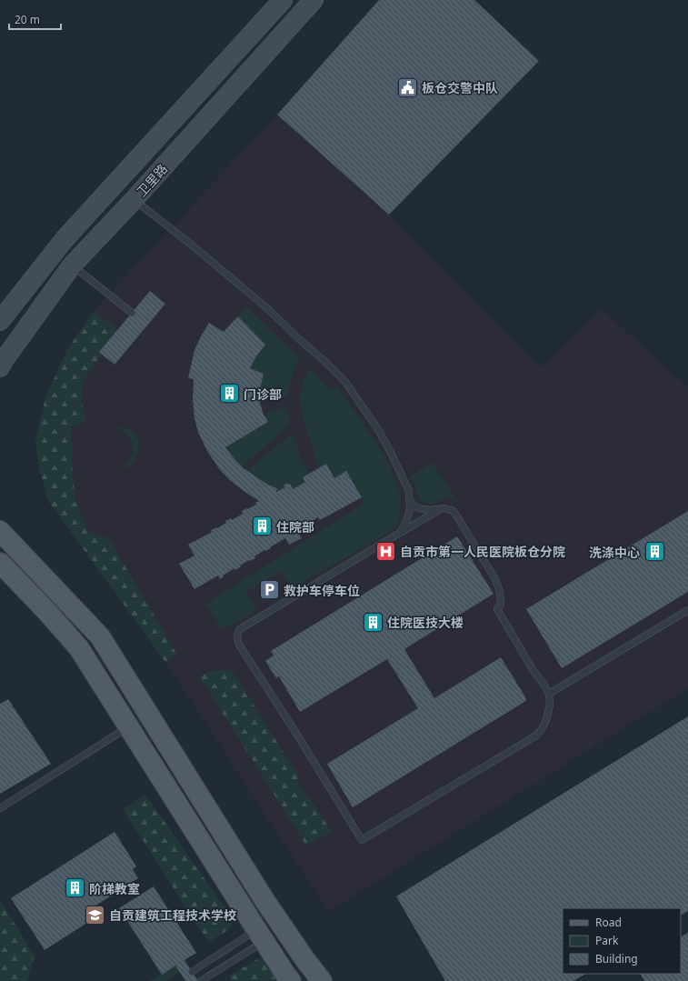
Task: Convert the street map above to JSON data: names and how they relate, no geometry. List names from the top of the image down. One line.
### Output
{"streets":{"main road":["卫里路"]},"places":{"public building":["板仓交警中队"],"building":["门诊部","住院部","洗涤中心","住院医技大楼","阶梯教室"],"hospital":["自贡市第一人民医院板仓分院"],"parking":["救护车停车位"],"school or university":["自贡建筑工程技术学校"]},"legend":["Road","Park","Building"],"scale_bar":"20 m"}
